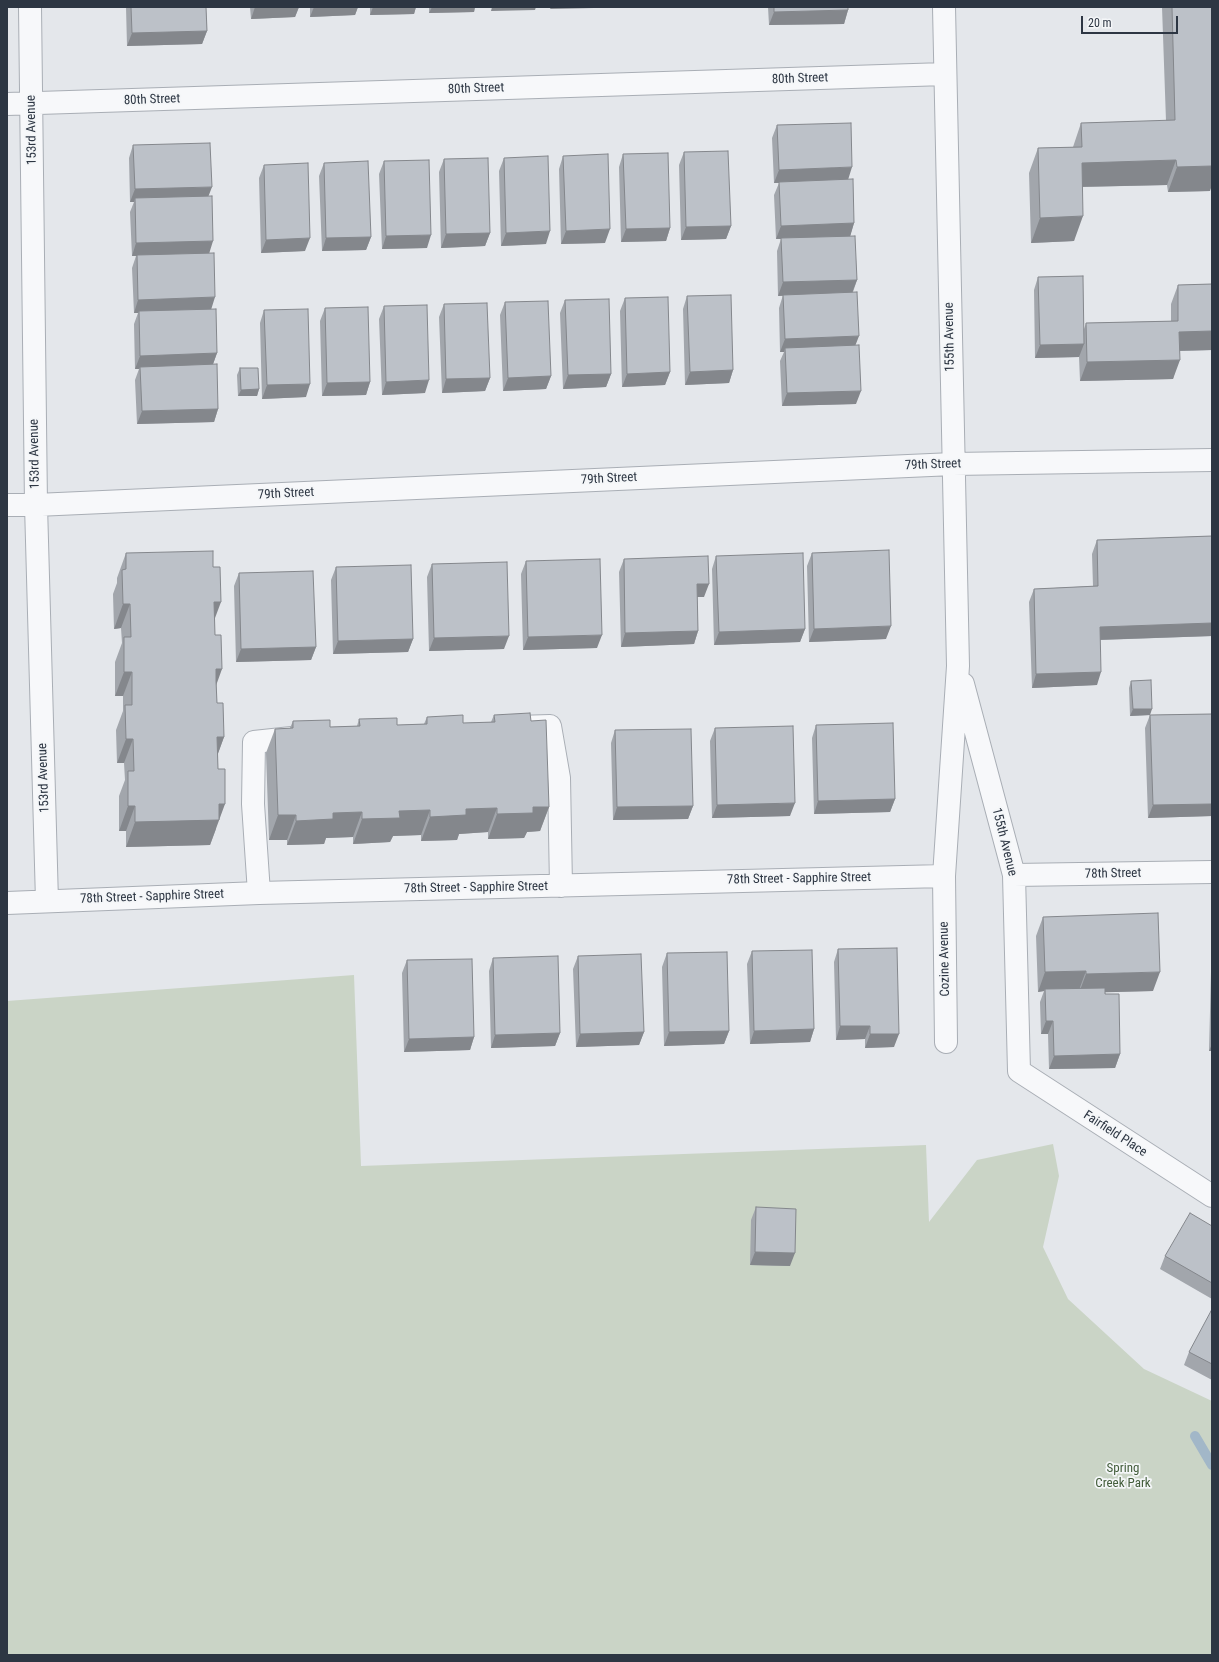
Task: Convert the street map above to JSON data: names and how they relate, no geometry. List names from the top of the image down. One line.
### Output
{"streets":{"street":["80th Street","153rd Avenue","155th Avenue","79th Street","78th Street","78th Street - Sapphire Street","Cozine Avenue","Fairfield Place"]},"crossings":[["80th Street","153rd Avenue"],["80th Street","155th Avenue"],["153rd Avenue","79th Street"],["153rd Avenue","78th Street - Sapphire Street"],["155th Avenue","79th Street"],["155th Avenue","78th Street"],["155th Avenue","78th Street - Sapphire Street"],["155th Avenue","Cozine Avenue"],["155th Avenue","Fairfield Place"],["78th Street - Sapphire Street","Cozine Avenue"]],"parks":["Spring Creek Park"],"scale_bar":"20 m"}
